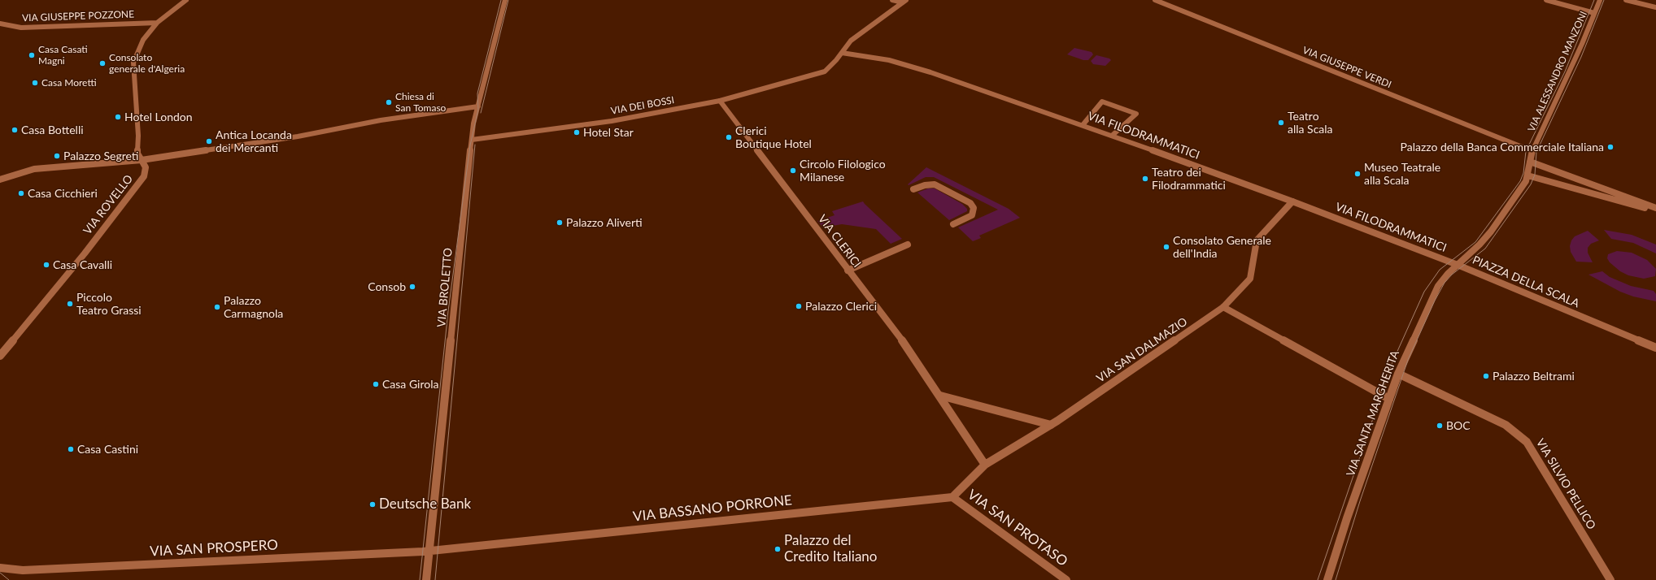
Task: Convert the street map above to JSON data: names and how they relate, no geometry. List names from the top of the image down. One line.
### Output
{"streets":{"street":["VIA GIUSEPPE POZZONE","VIA GIUSEPPE VERDI","VIA ALESSANDRO MANZONI","VIA DEI BOSSI","VIA FILODRAMMATICI","VIA ROVELLO","VIA CLERICI","PIAZZA DELLA SCALA","VIA BROLETTO","VIA SAN DALMAZIO","VIA SANTA MARGHERITA","VIA SILVIO PELLICO","VIA BASSANO PORRONE","VIA SAN PROTASO","VIA SAN PROSPERO"]},"crossings":[["VIA GIUSEPPE POZZONE","VIA ROVELLO"],["VIA GIUSEPPE VERDI","VIA ALESSANDRO MANZONI"],["VIA GIUSEPPE VERDI","PIAZZA DELLA SCALA"],["VIA ALESSANDRO MANZONI","PIAZZA DELLA SCALA"],["VIA DEI BOSSI","VIA FILODRAMMATICI"],["VIA DEI BOSSI","VIA CLERICI"],["VIA DEI BOSSI","VIA BROLETTO"],["VIA FILODRAMMATICI","PIAZZA DELLA SCALA"],["VIA FILODRAMMATICI","VIA SAN DALMAZIO"],["VIA FILODRAMMATICI","VIA SANTA MARGHERITA"],["VIA CLERICI","VIA SAN DALMAZIO"],["PIAZZA DELLA SCALA","VIA SANTA MARGHERITA"],["VIA BROLETTO","VIA BASSANO PORRONE"],["VIA BROLETTO","VIA SAN PROSPERO"],["VIA SANTA MARGHERITA","VIA SILVIO PELLICO"],["VIA BASSANO PORRONE","VIA SAN PROTASO"],["VIA BASSANO PORRONE","VIA SAN PROSPERO"]],"places":["Casa Casati Magni","Consolato generale d'Algeria","Casa Moretti","Chiesa di San Tomaso","Hotel London","Teatro alla Scala","Casa Bottelli","Hotel Star","Clerici Boutique Hotel","Antica Locanda dei Mercanti","Palazzo della Banca Commerciale Italiana","Palazzo Segreti","Circolo Filologico Milanese","Museo Teatrale alla Scala","Teatro dei Filodrammatici","Casa Cicchieri","Palazzo Aliverti","Consolato Generale dell'India","Casa Cavalli","Consob","Piccolo Teatro Grassi","Palazzo Clerici","Palazzo Carmagnola","Palazzo Beltrami","Casa Girola","BOC","Casa Castini","Deutsche Bank","Palazzo del Credito Italiano"]}
